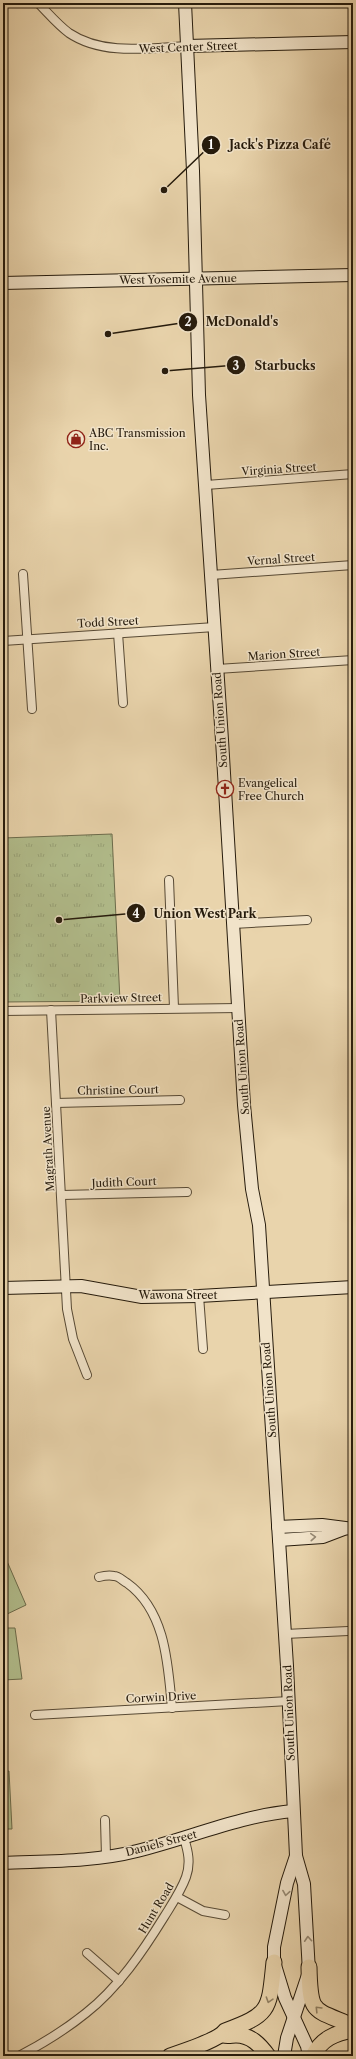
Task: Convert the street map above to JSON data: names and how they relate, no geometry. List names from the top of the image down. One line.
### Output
{"streets":{"street":["West Center Street","West Yosemite Avenue","Virginia Street","Vernal Street","Todd Street","Marion Street","South Union Road","Parkview Street","Christine Court","Magrath Avenue","Judith Court","Wawona Street","Corwin Drive","Daniels Street","Hunt Road"]},"crossings":[["West Center Street","South Union Road"],["West Yosemite Avenue","South Union Road"],["Virginia Street","South Union Road"],["Vernal Street","South Union Road"],["Todd Street","South Union Road"],["Marion Street","South Union Road"],["South Union Road","Parkview Street"],["South Union Road","Wawona Street"],["South Union Road","Corwin Drive"],["South Union Road","Daniels Street"],["Parkview Street","Magrath Avenue"],["Christine Court","Magrath Avenue"],["Magrath Avenue","Judith Court"],["Magrath Avenue","Wawona Street"],["Daniels Street","Hunt Road"]],"places":{"other":["Jack's Pizza Café","McDonald's","Starbucks","Union West Park"],"shop":["ABC Transmission Inc."],"church":["Evangelical Free Church"]}}
